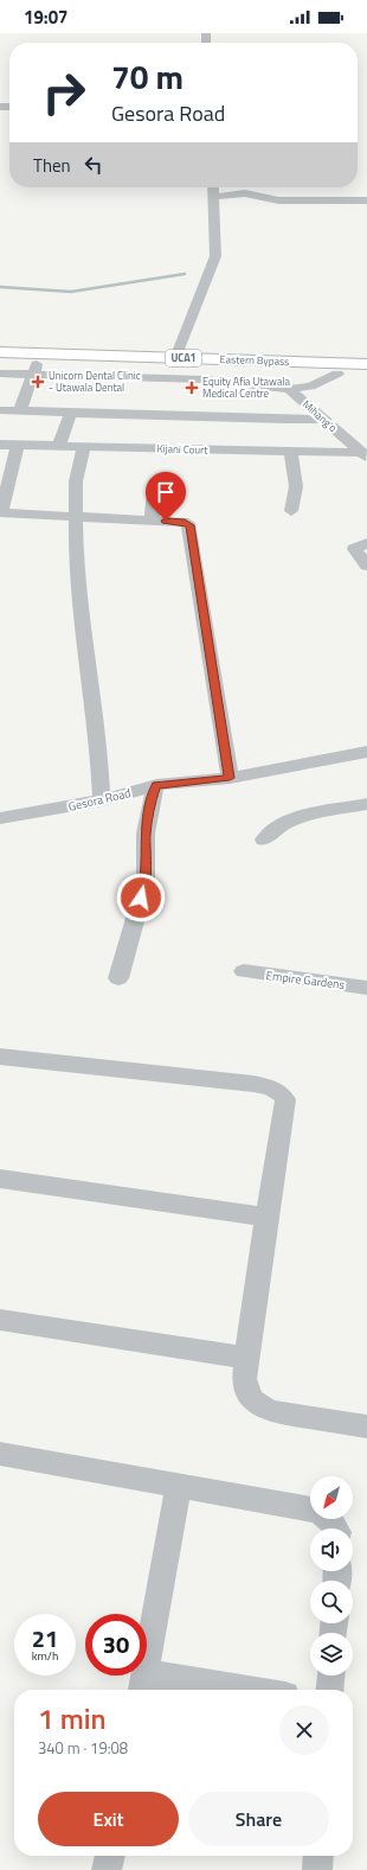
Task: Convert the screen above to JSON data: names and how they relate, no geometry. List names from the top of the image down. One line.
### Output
{"streets":{"main road":["UCA1","Eastern Bypass"],"street":["Mihang'o","Kijani Court","Gesora Road","Empire Gardens"]},"crossings":[["Eastern Bypass","Mihang'o"],["Mihang'o","Kijani Court"]],"places":{"health":["Unicorn Dental Clinic - Utawala Dental","Equity Afia Utawala Medical Centre"]},"north":"bottom left","page":{"status":"19:07","turn":["70 m","Gesora Road"],"then":"Then","speed":"21 km/h","limit":"30","heading":["1 min","340 m · 19:08"],"buttons":["Exit","Share"]}}
